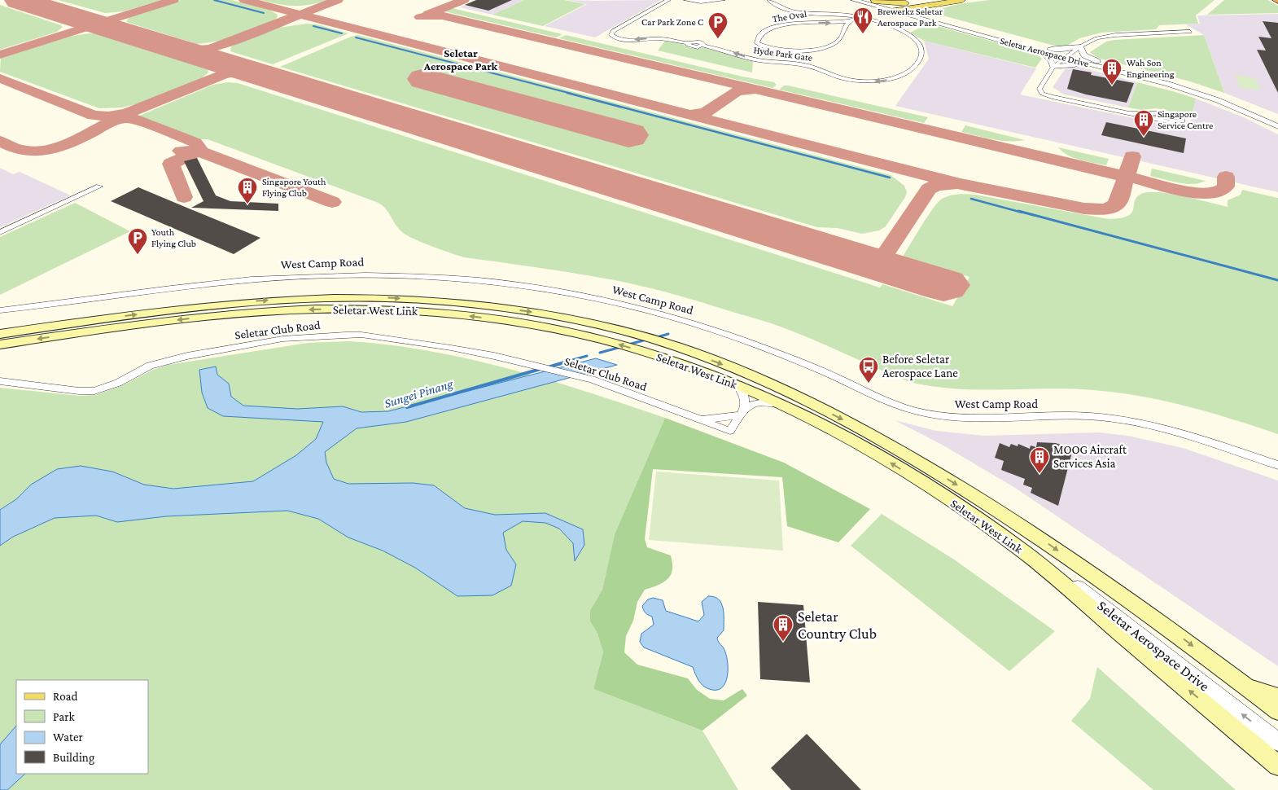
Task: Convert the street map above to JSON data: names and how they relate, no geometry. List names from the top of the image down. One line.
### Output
{"streets":{"main road":["Seletar West Link"],"street":["The Oval","Seletar Aerospace Drive","Hyde Park Gate","West Camp Road","Seletar Club Road"]},"crossings":[["The Oval","Hyde Park Gate"],["Seletar Aerospace Drive","Seletar West Link"],["Seletar West Link","Seletar Club Road"]],"districts":["Seletar Aerospace Park"],"water":["Sungei Pinang"],"places":{"restaurant":["Brewerkz Seletar Aerospace Park"],"parking":["Car Park Zone C","Youth Flying Club"],"building":["Wah Son Engineering","Singapore Service Centre","Singapore Youth Flying Club","MOOG Aircraft Services Asia","Seletar Country Club"],"bus stop":["Before Seletar Aerospace Lane"]},"legend":["Road","Park","Water","Building"]}
